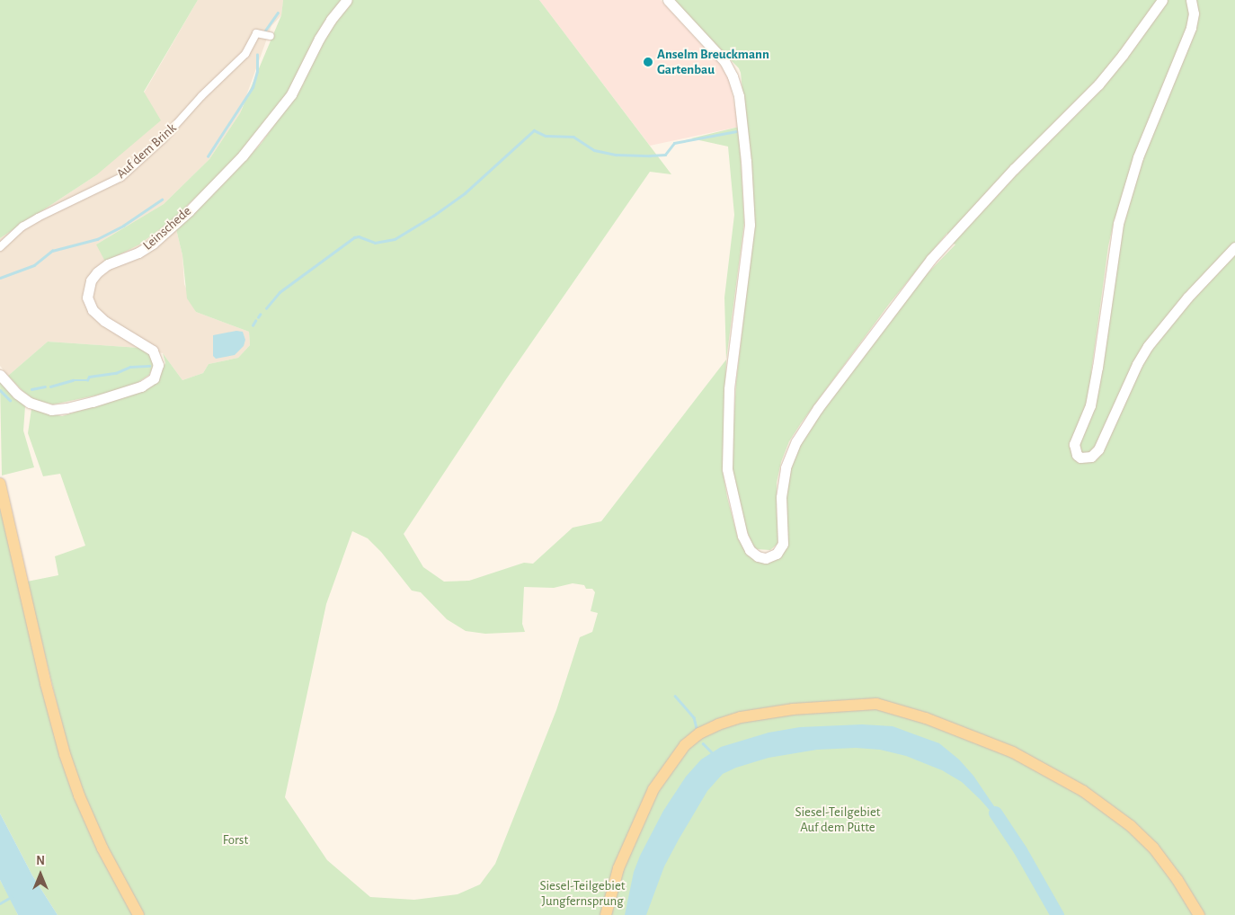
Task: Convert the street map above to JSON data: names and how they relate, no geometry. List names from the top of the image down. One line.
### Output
{"streets":{"main road":["Leinschede"],"street":["Auf dem Brink"]},"parks":["Siesel-Teilgebiet Auf dem Pütte","Forst","Siesel-Teilgebiet Jungfernsprung"],"places":["Anselm Breuckmann Gartenbau"],"north":"top"}
